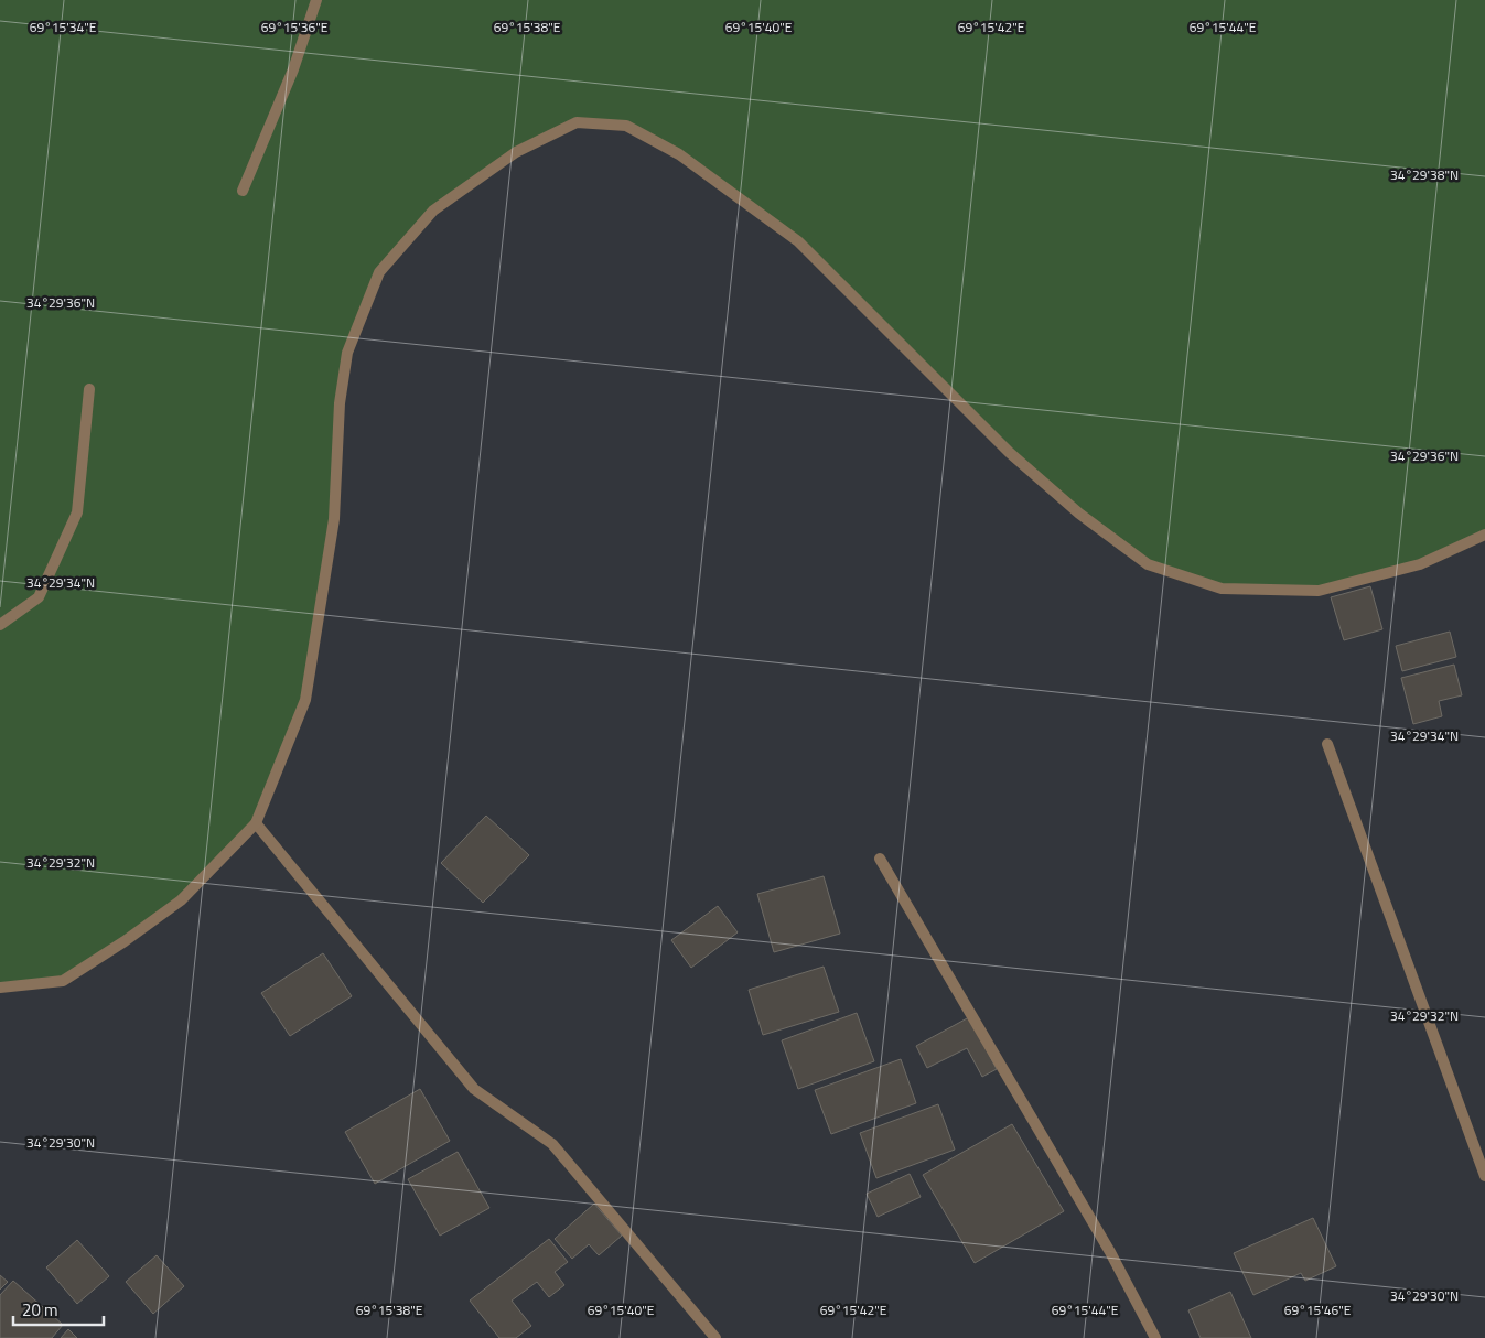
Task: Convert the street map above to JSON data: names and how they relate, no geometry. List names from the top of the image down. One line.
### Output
{"scale_bar":"20 m","coordinates":["69°15'34\"E","69°15'36\"E","69°15'38\"E","69°15'40\"E","69°15'42\"E","69°15'44\"E","34°29'38\"N","34°29'36\"N","34°29'34\"N","34°29'32\"N","34°29'30\"N","69°15'46\"E"]}
